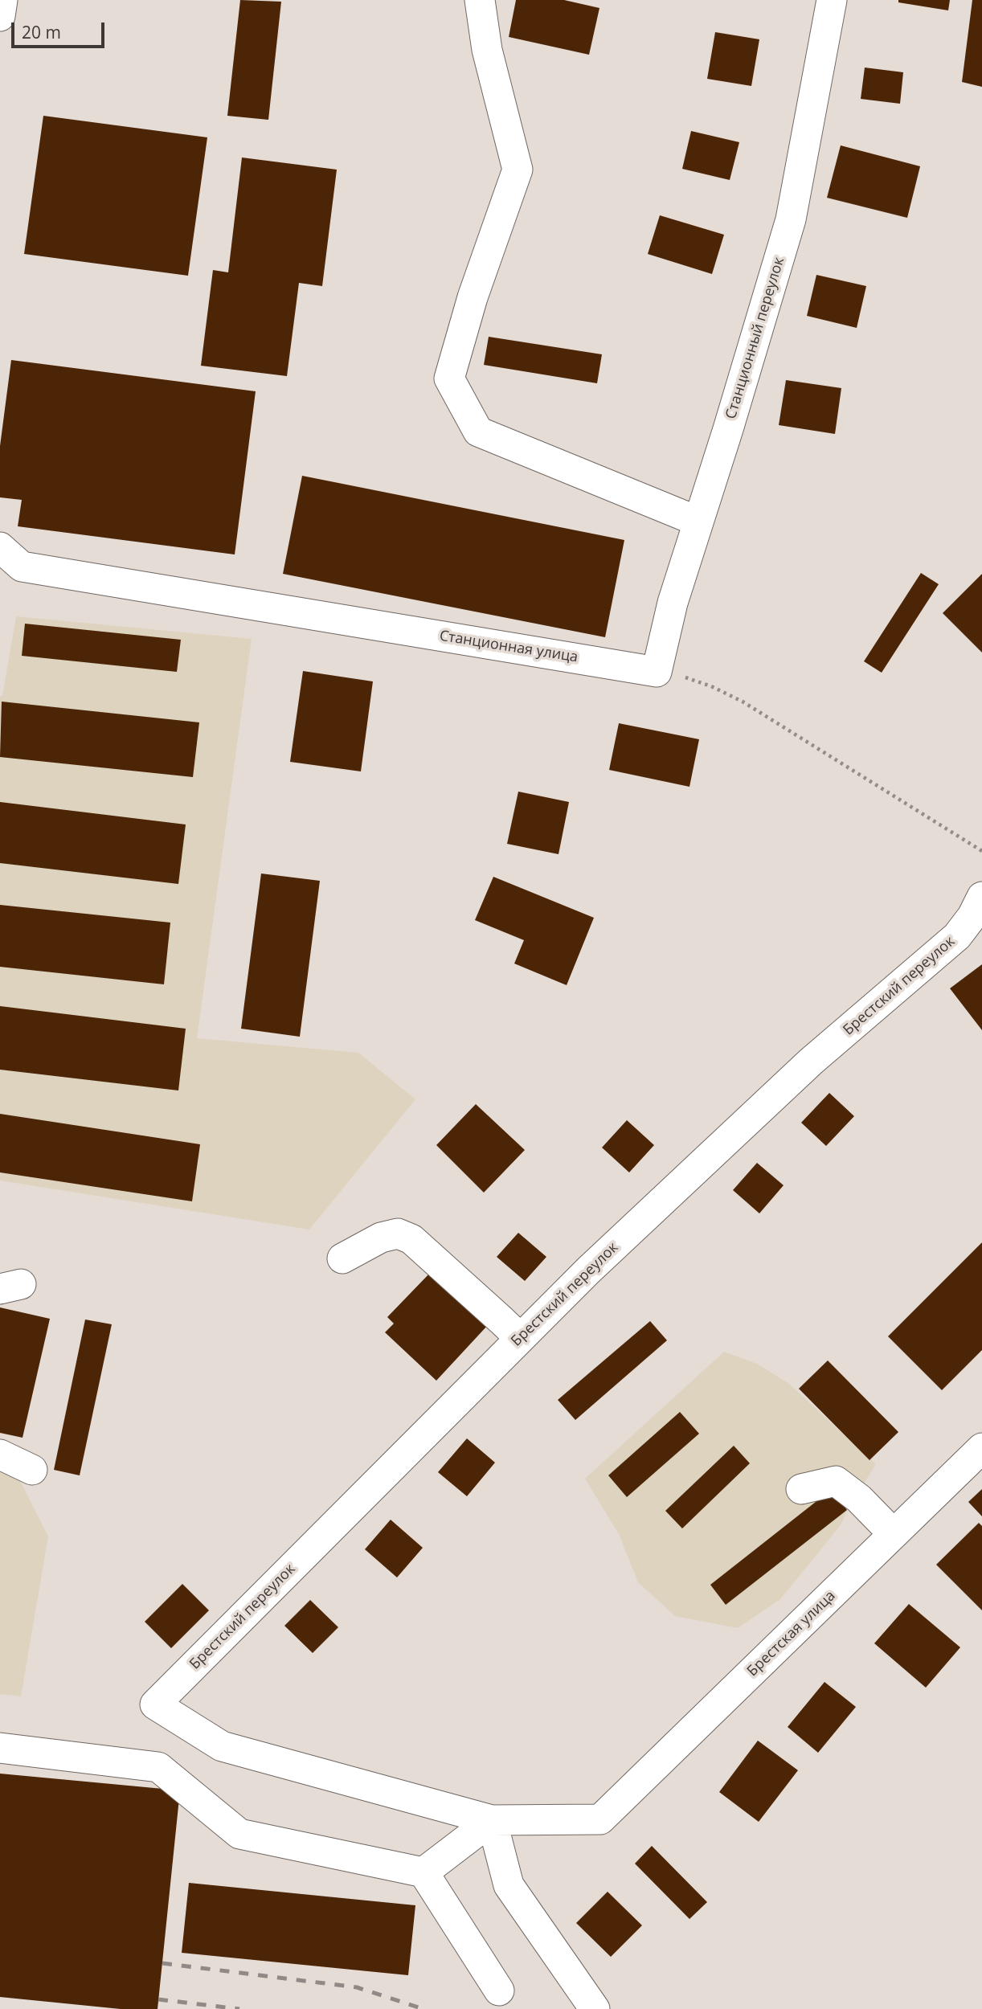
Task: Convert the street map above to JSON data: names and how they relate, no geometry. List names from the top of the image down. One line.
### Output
{"streets":{"street":["Станционный переулок","Станционная улица","Брестский переулок","Брестская улица"]},"crossings":[["Станционный переулок","Станционная улица"],["Брестский переулок","Брестская улица"]],"scale_bar":"20 m"}
